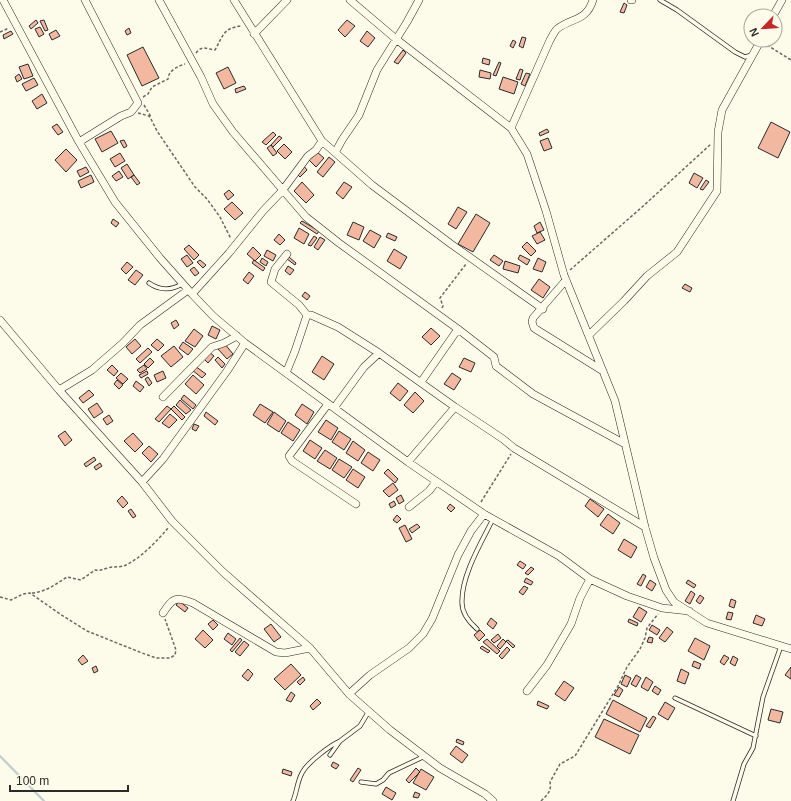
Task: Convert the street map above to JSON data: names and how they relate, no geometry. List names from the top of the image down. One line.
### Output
{"scale_bar":"100 m","north":"bottom left"}
